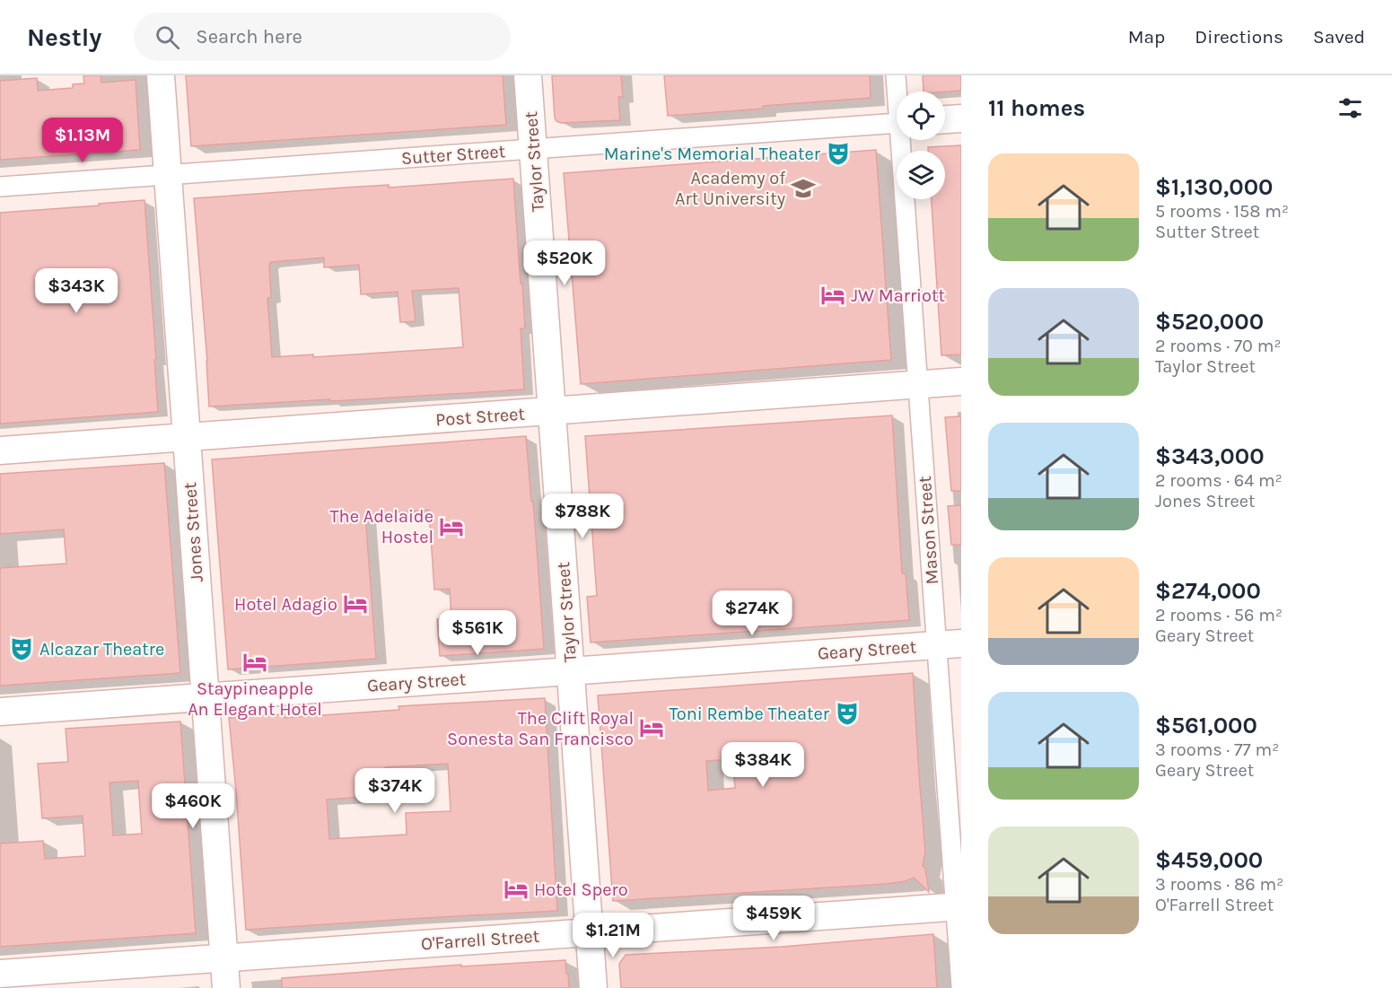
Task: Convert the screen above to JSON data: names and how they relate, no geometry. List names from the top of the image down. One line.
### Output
{"streets":{"main road":["Taylor Street","Post Street","Jones Street","Geary Street","O'Farrell Street"],"street":["Sutter Street","Mason Street"]},"crossings":[["Sutter Street","Taylor Street"],["Sutter Street","Jones Street"],["Taylor Street","Post Street"],["Taylor Street","Geary Street"],["Taylor Street","O'Farrell Street"],["Post Street","Mason Street"],["Post Street","Jones Street"],["Mason Street","Geary Street"],["Mason Street","O'Farrell Street"],["Jones Street","Geary Street"],["Jones Street","O'Farrell Street"]],"places":{"theatre":["Marine's Memorial Theater","Alcazar Theatre","Toni Rembe Theater"],"school or university":["Academy of Art University"],"hotel":["JW Marriott","The Adelaide Hostel","Hotel Adagio","Staypineapple An Elegant Hotel","The Clift Royal Sonesta San Francisco","Hotel Spero"]},"page":{"header":"Nestly","search":"Search here","nav":["Map","Directions","Saved"],"heading":"11 homes","price":["$1.13M","$520K","$343K","$788K","$274K","$561K","$384K","$374K","$460K","$459K","$1.21M"],"list":[{"name":"$1,130,000","note":"5 rooms · 158 m² · Sutter Street"},{"name":"$520,000","note":"2 rooms · 70 m² · Taylor Street"},{"name":"$343,000","note":"2 rooms · 64 m² · Jones Street"},{"name":"$274,000","note":"2 rooms · 56 m² · Geary Street"},{"name":"$561,000","note":"3 rooms · 77 m² · Geary Street"},{"name":"$459,000","note":"3 rooms · 86 m² · O'Farrell Street"}]}}
